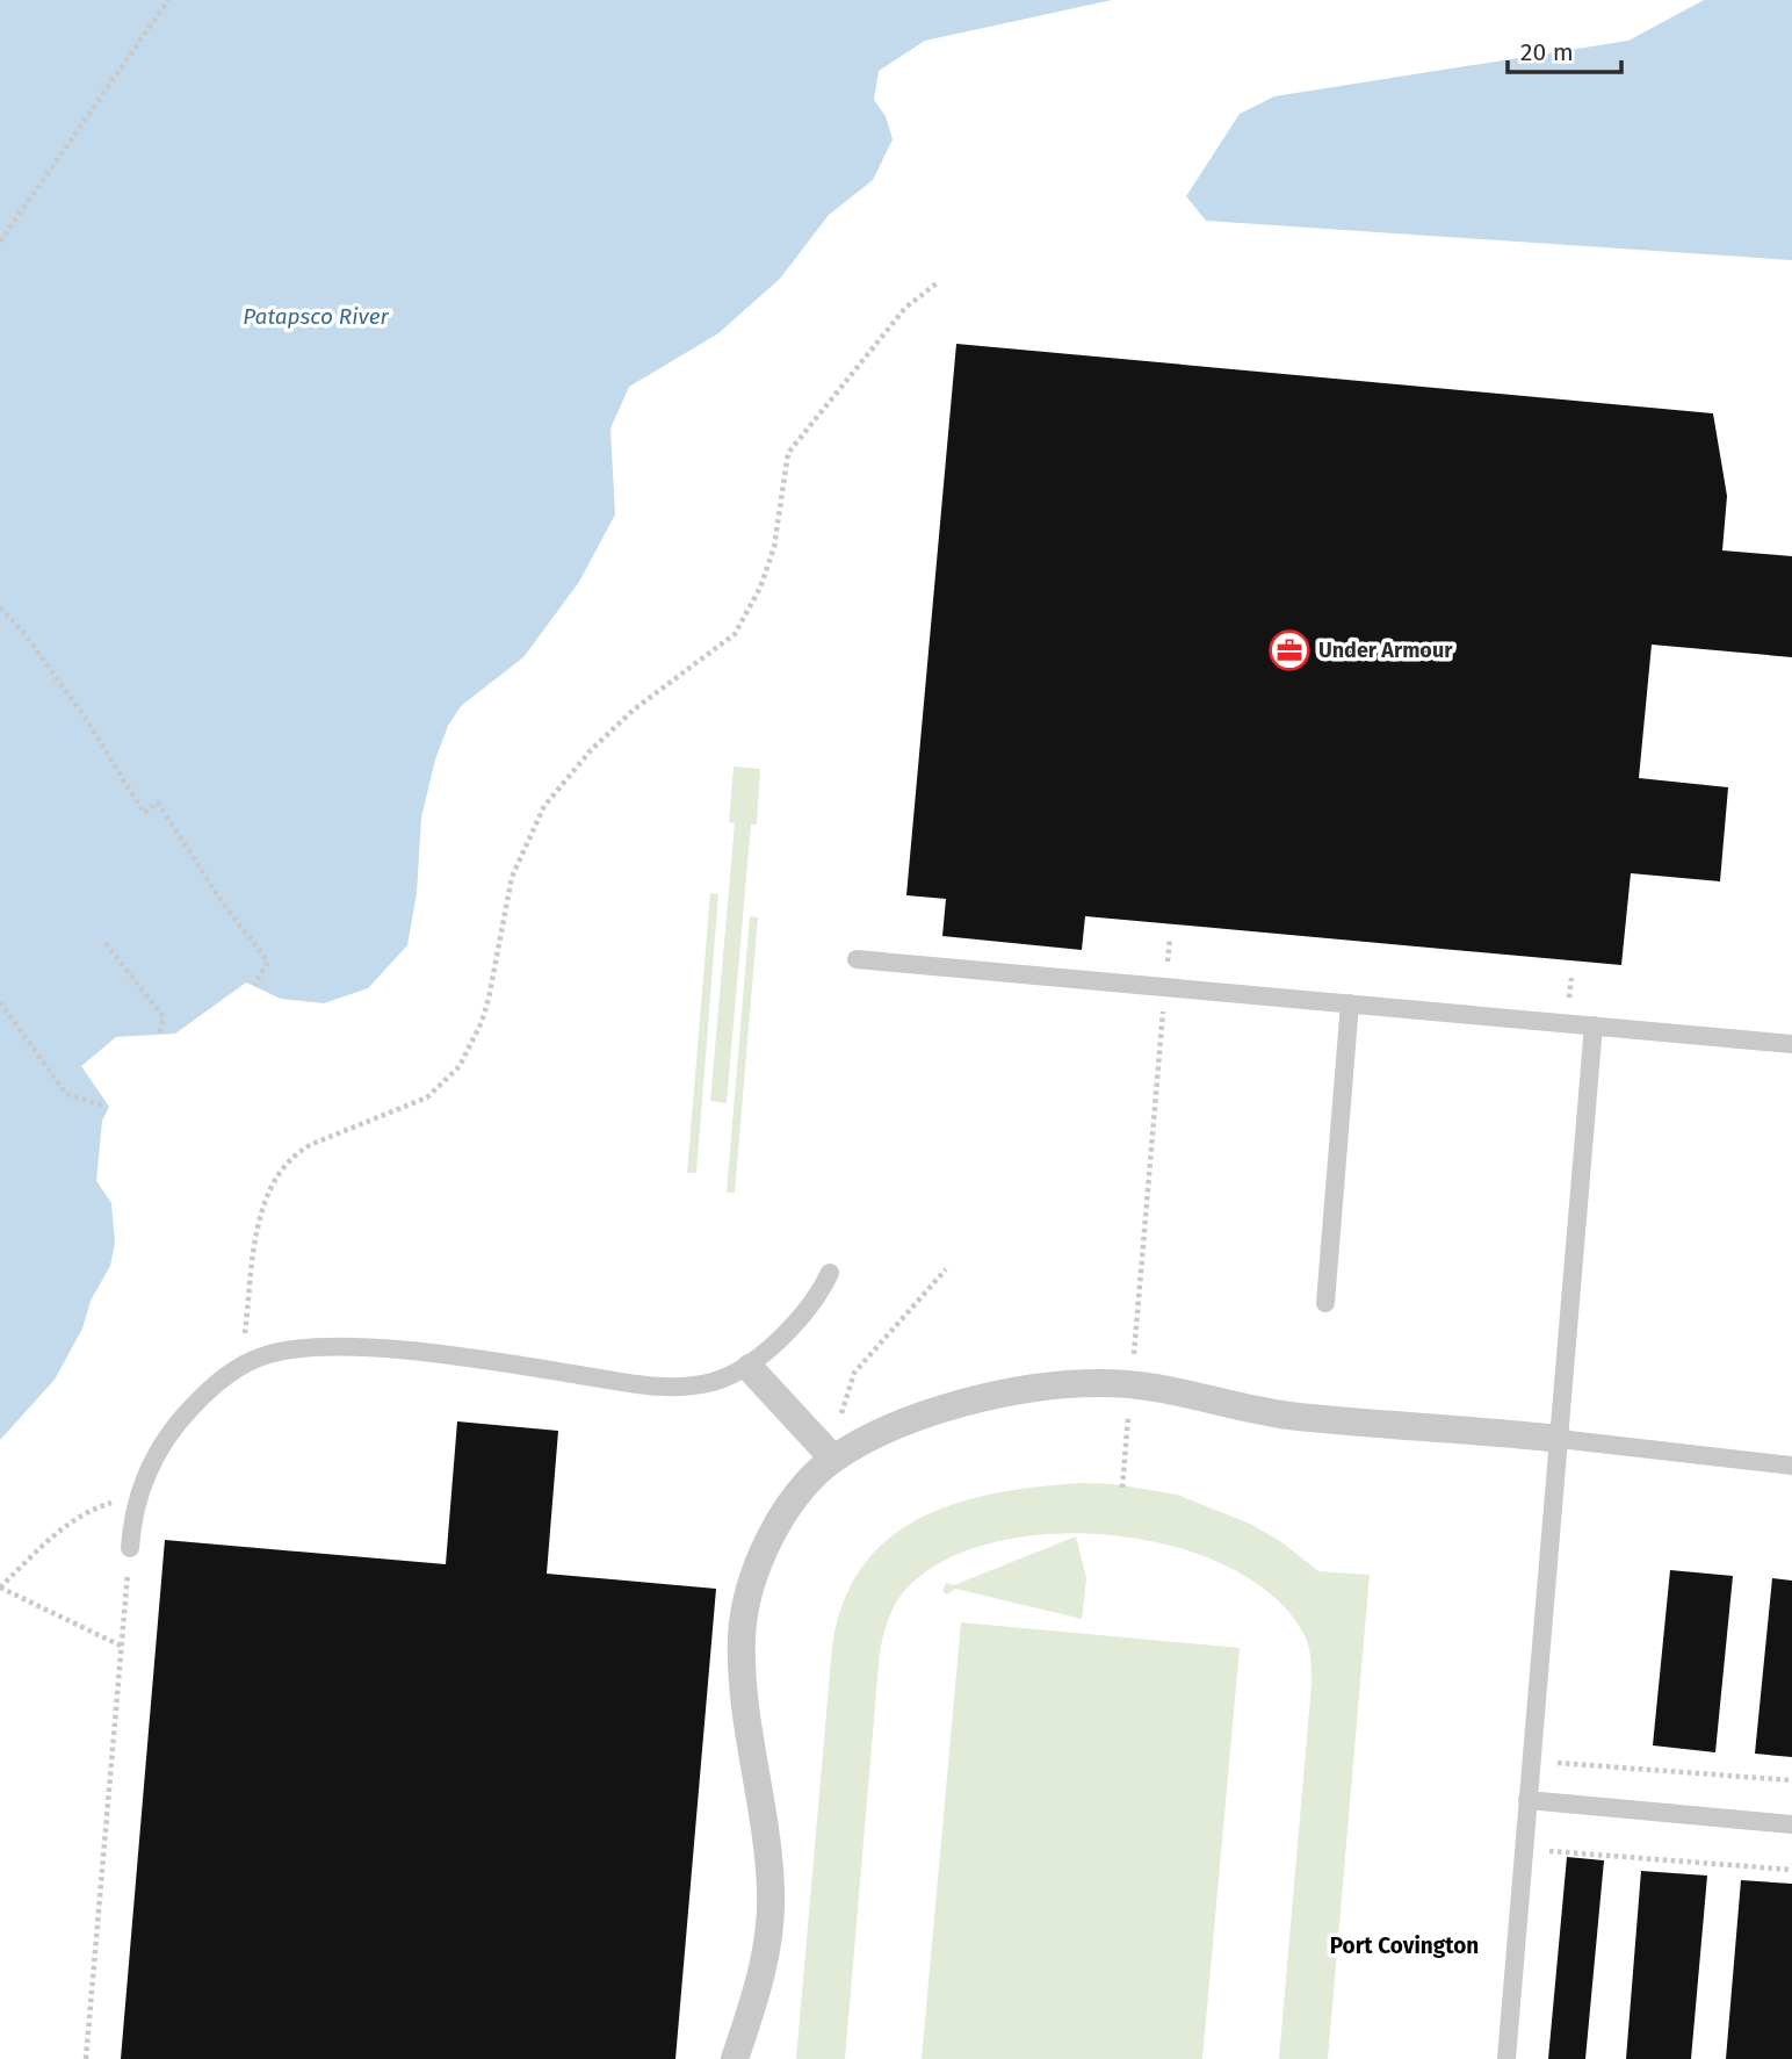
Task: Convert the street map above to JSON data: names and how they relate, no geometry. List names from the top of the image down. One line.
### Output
{"districts":["Port Covington"],"water":["Patapsco River"],"places":{"office":["Under Armour"]},"scale_bar":"20 m"}
